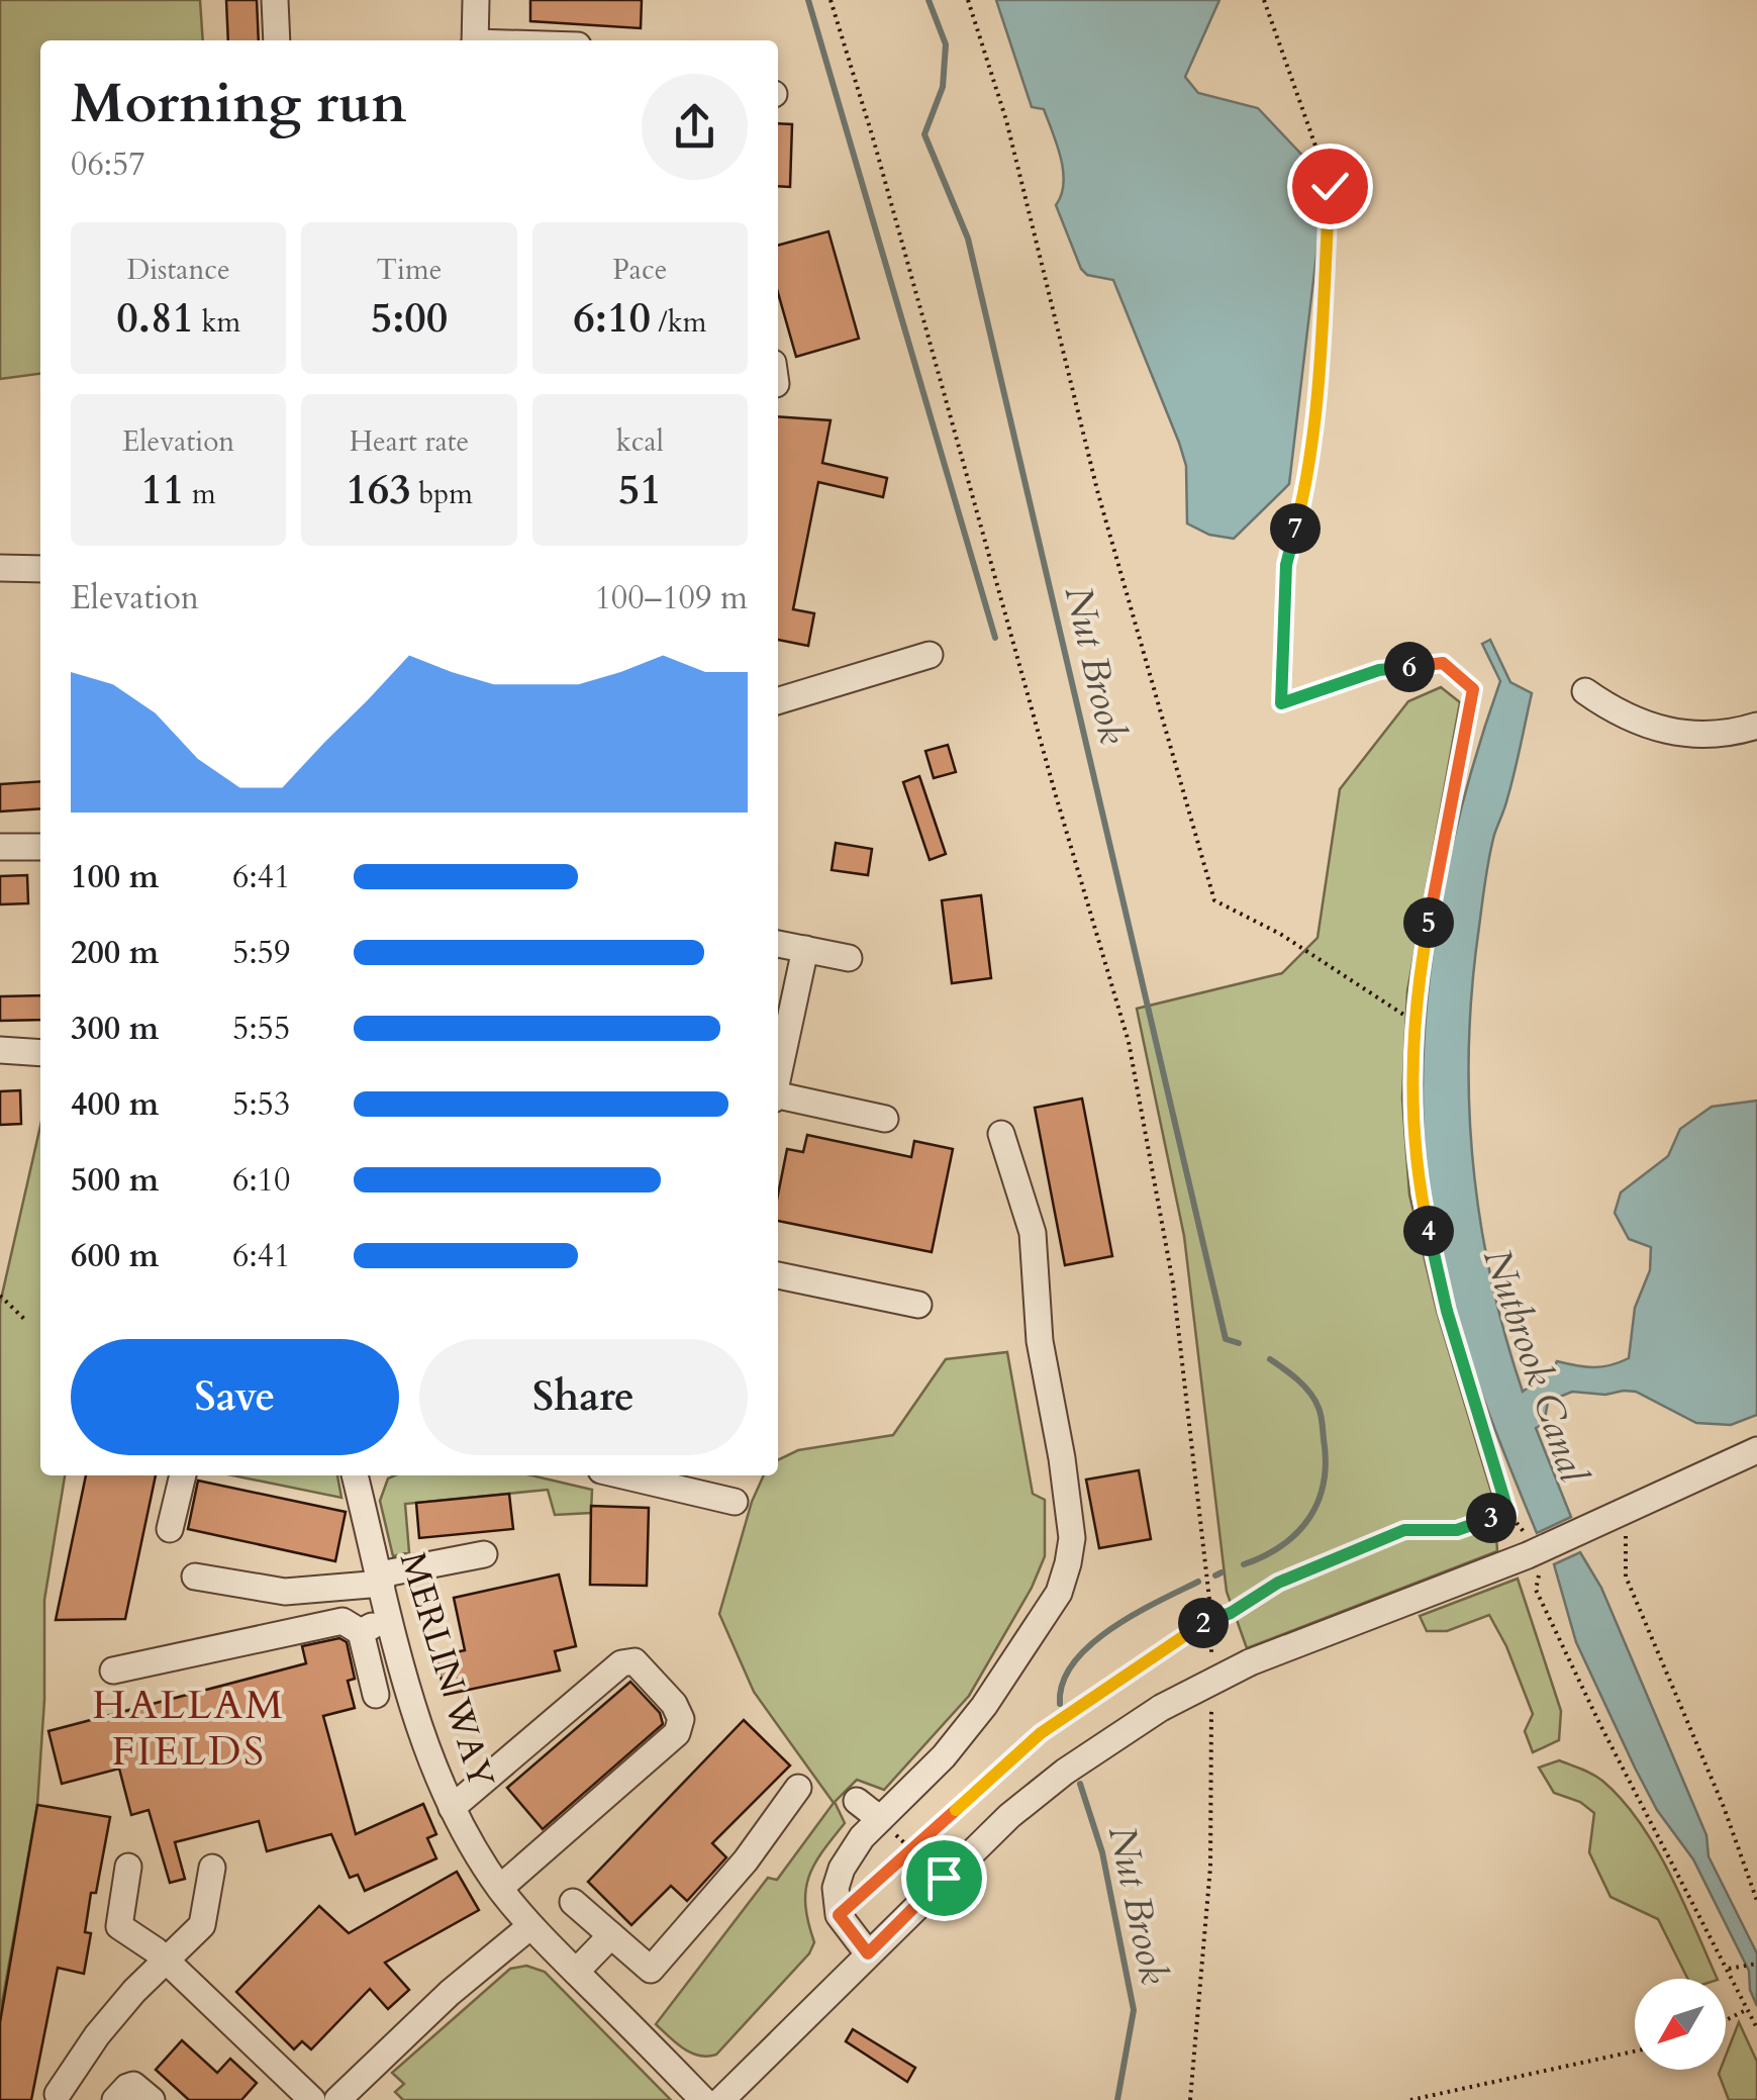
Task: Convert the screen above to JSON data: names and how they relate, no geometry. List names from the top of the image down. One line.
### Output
{"streets":{"street":["MERLIN WAY"]},"districts":["HALLAM FIELDS"],"water":["Nut Brook","Nutbrook Canal"],"north":"bottom left","page":{"heading":["Morning run","06:57"],"stats":[["Distance","0.81 km"],["Time","5:00"],["Pace","6:10 /km"],["Elevation","11 m"],["Heart rate","163 bpm"],["kcal","51"]],"pins":["7","6","5","4","3","2"],"chart":["Elevation","100–109 m"],"list":[{"name":"100 m","note":"6:41"},{"name":"200 m","note":"5:59"},{"name":"300 m","note":"5:55"},{"name":"400 m","note":"5:53"},{"name":"500 m","note":"6:10"},{"name":"600 m","note":"6:41"}],"buttons":["Save","Share"]}}
